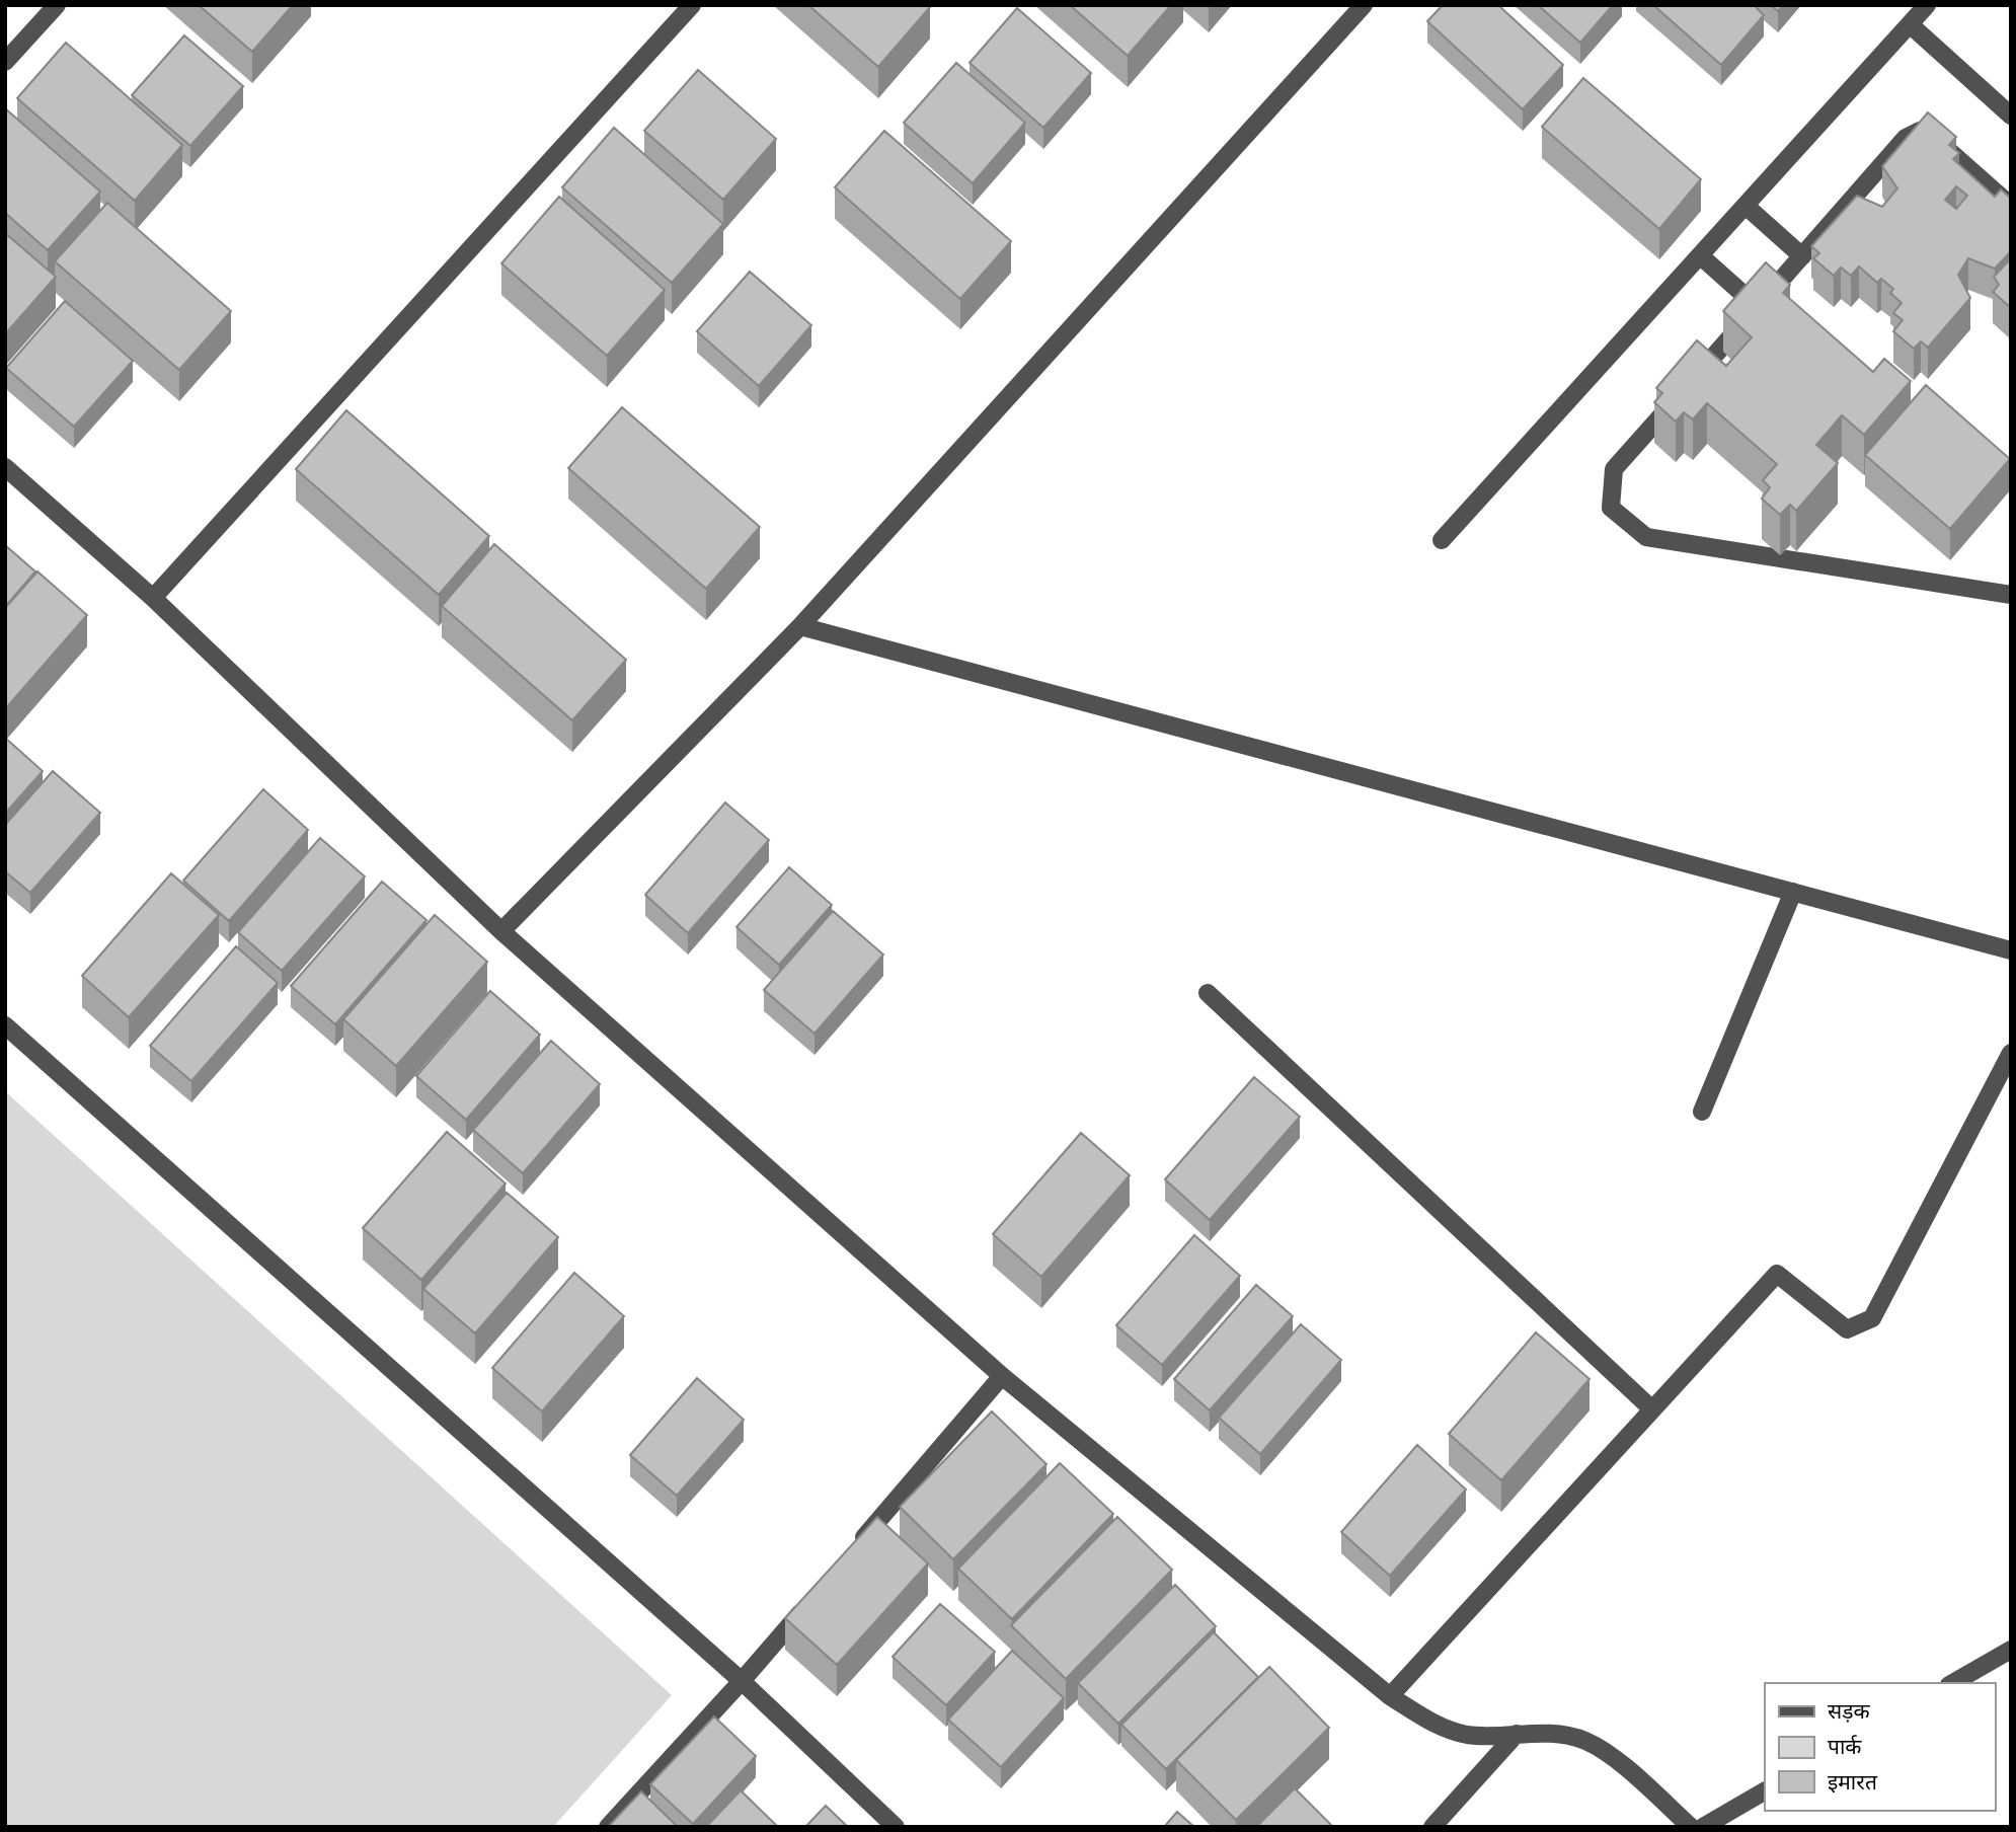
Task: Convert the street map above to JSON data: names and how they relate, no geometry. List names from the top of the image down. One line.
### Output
{"legend":["सड़क","पार्क","इमारत"]}
